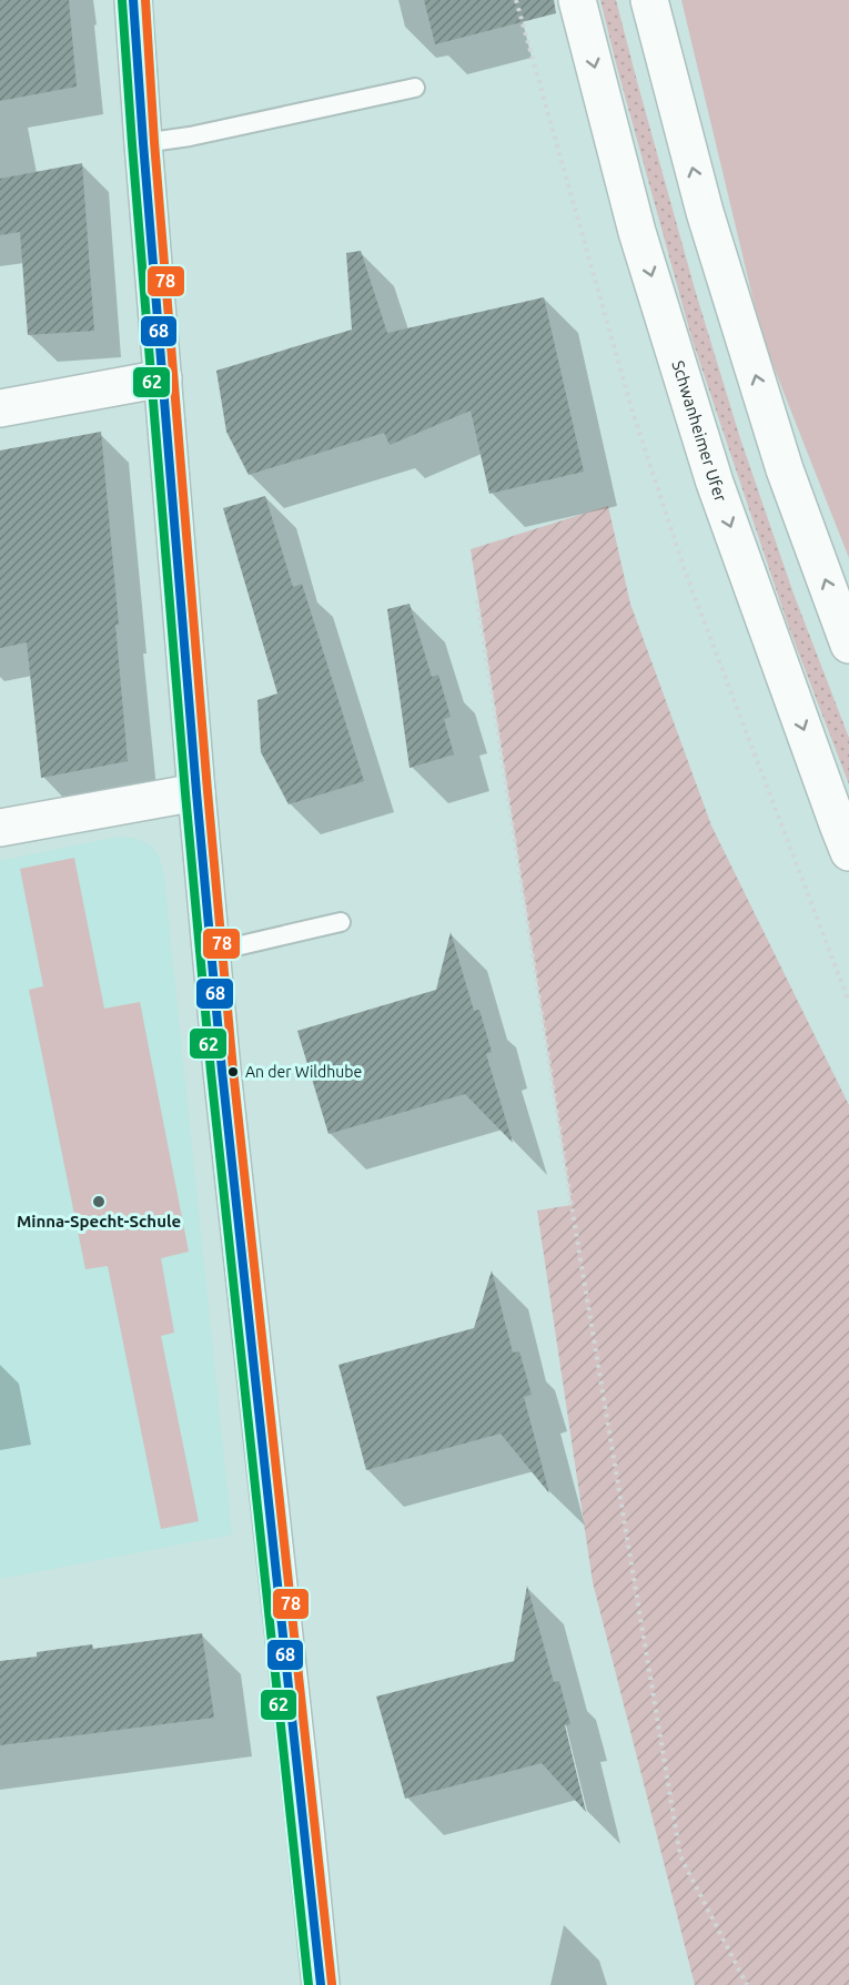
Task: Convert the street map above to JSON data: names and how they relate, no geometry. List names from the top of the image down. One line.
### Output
{"streets":{"street":["Schwanheimer Ufer"]},"places":["An der Wildhube","Minna-Specht-Schule"],"lines":["transit line 68","transit line 78","transit line 62"]}
